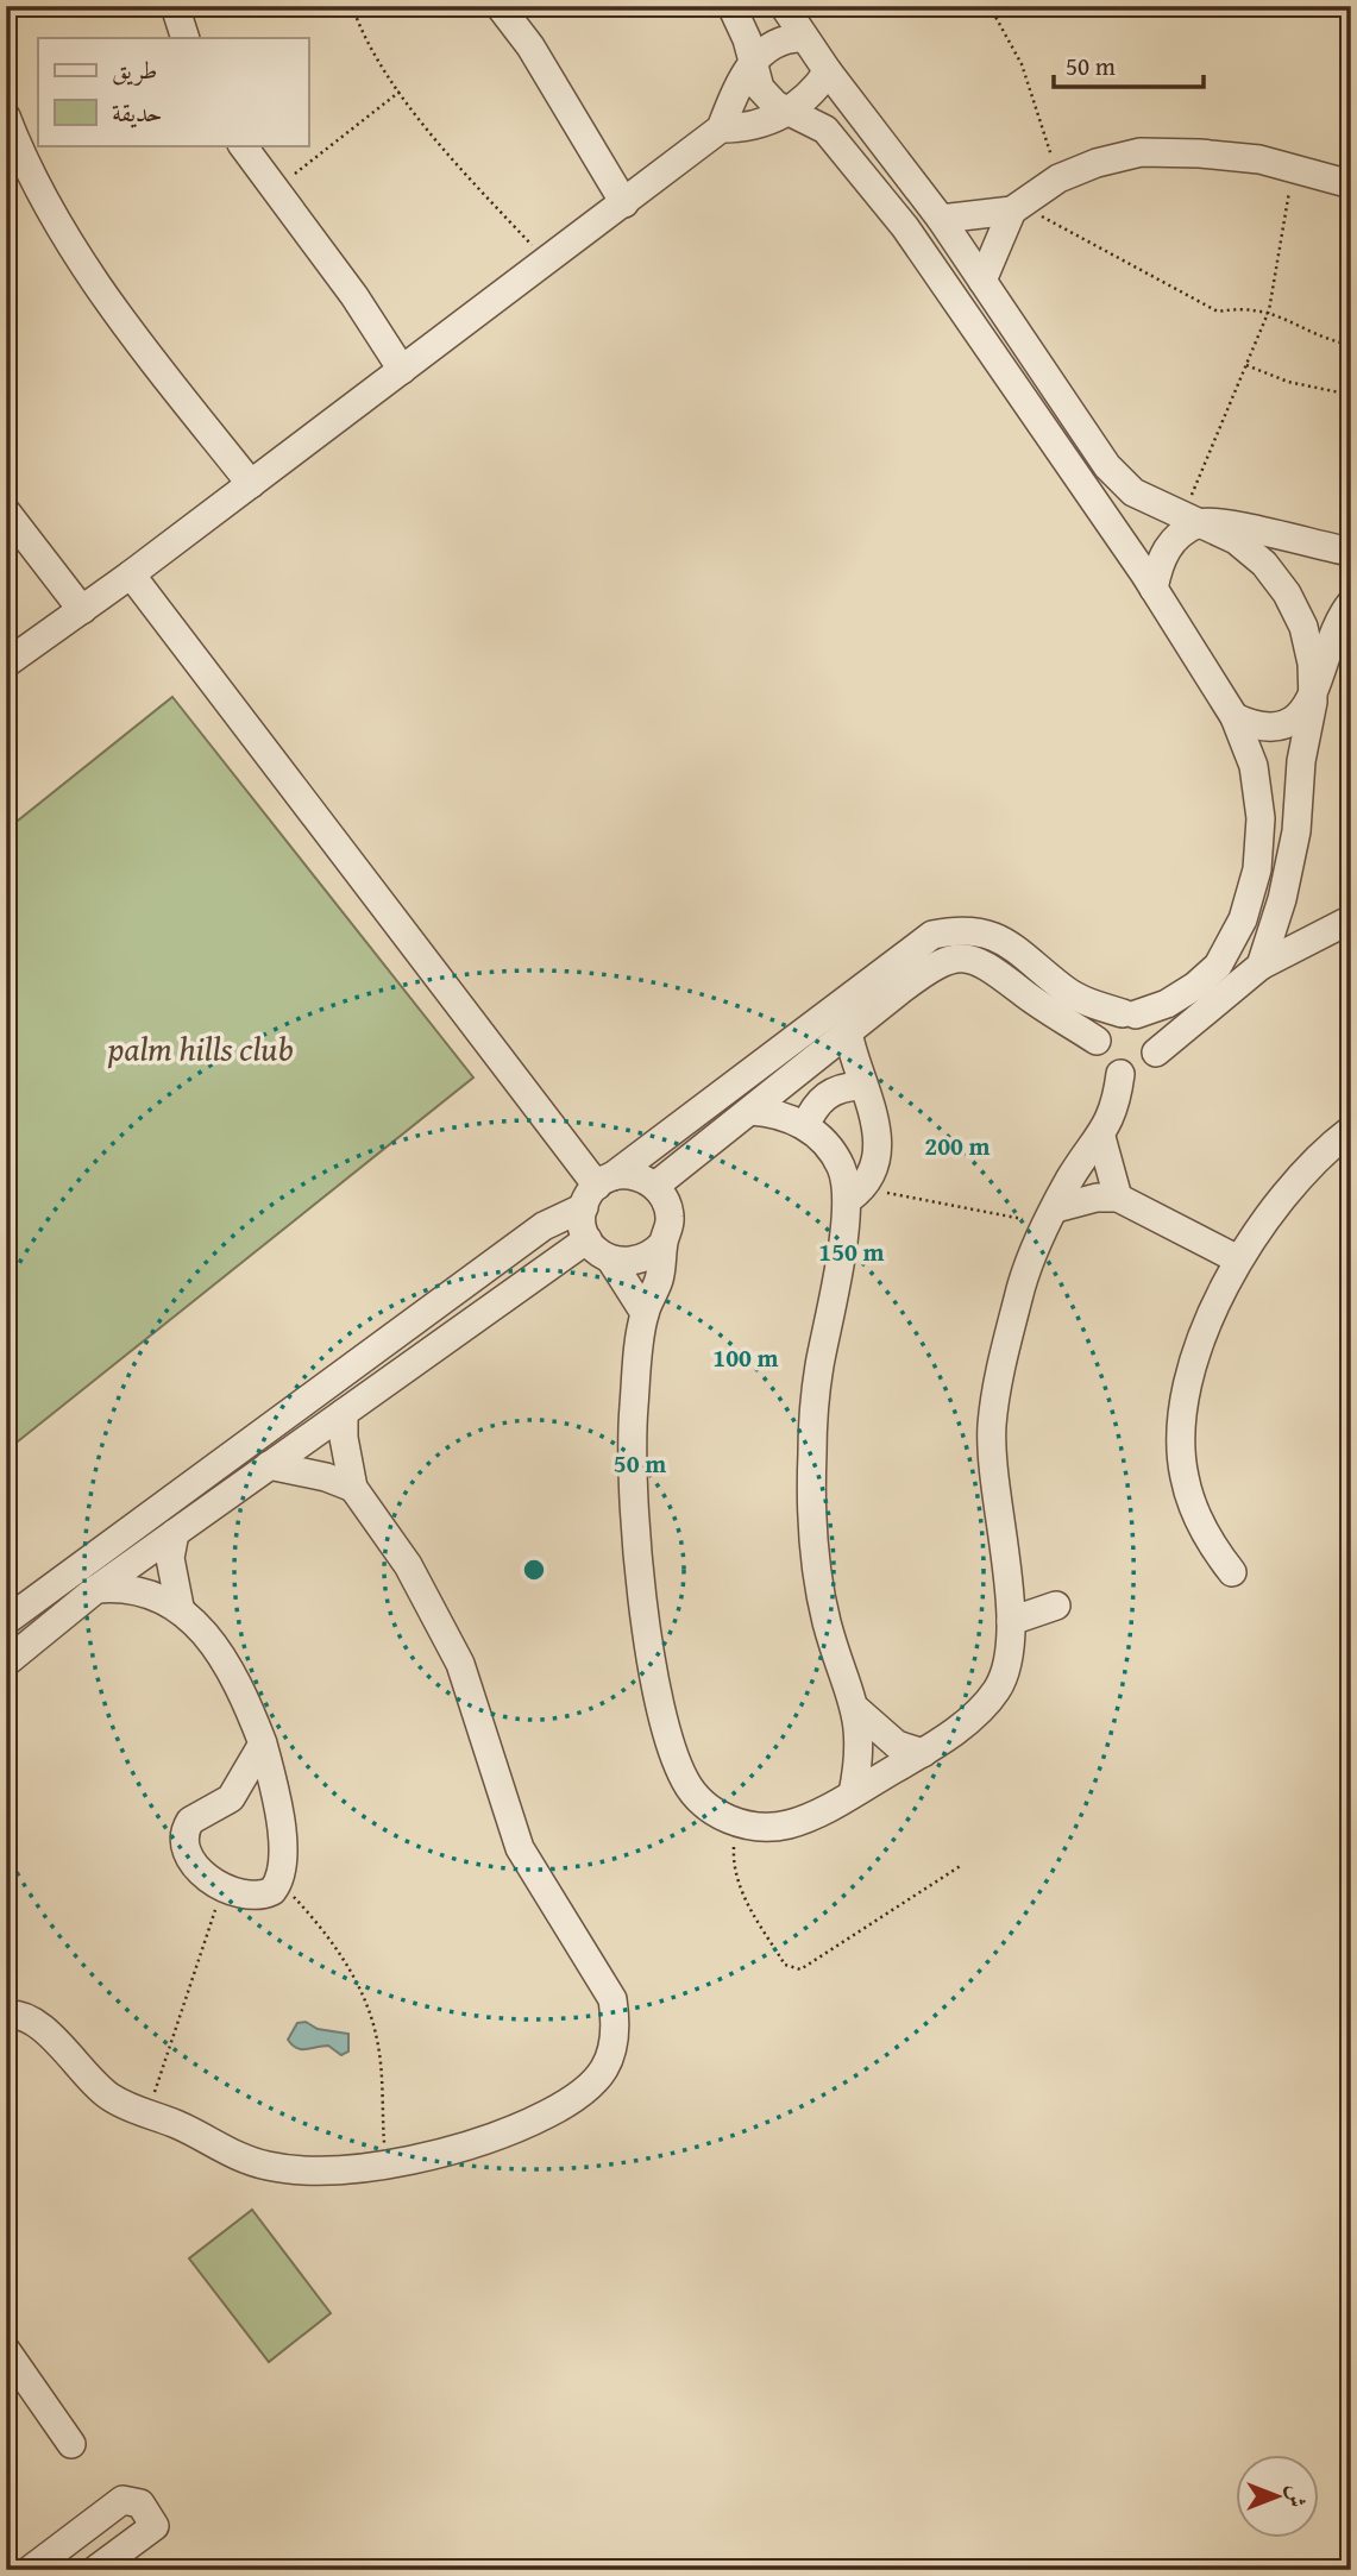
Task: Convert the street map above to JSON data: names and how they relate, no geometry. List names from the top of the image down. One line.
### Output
{"parks":["palm hills club"],"legend":["طريق","حديقة"],"scale_bar":"50 m","north":"right","rings":["200 m","150 m","100 m","50 m"]}
